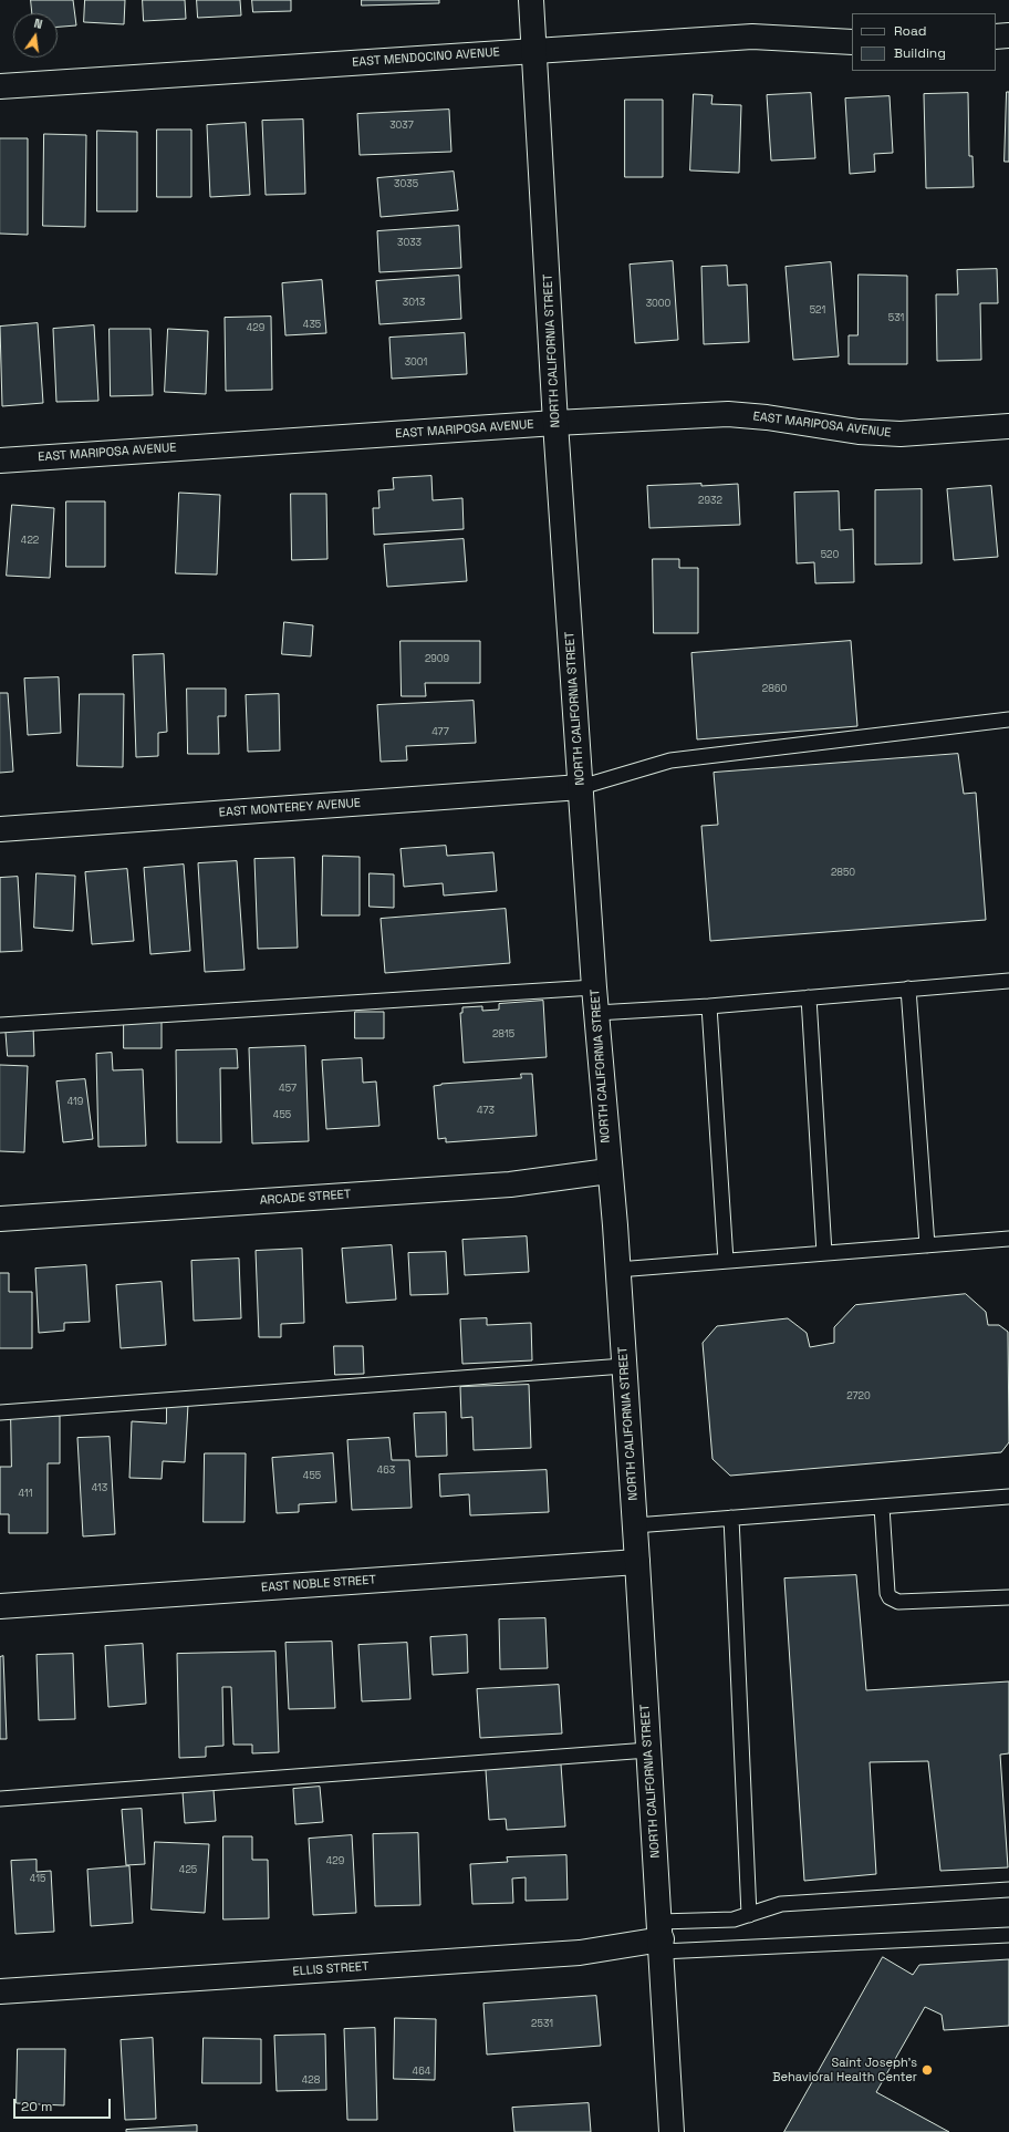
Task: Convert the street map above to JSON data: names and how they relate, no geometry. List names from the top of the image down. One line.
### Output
{"streets":{"street":["EAST MENDOCINO AVENUE","NORTH CALIFORNIA STREET","EAST MARIPOSA AVENUE","EAST MONTEREY AVENUE","ARCADE STREET","EAST NOBLE STREET","ELLIS STREET"]},"crossings":[["EAST MENDOCINO AVENUE","NORTH CALIFORNIA STREET"],["NORTH CALIFORNIA STREET","EAST MARIPOSA AVENUE"],["NORTH CALIFORNIA STREET","EAST MONTEREY AVENUE"],["NORTH CALIFORNIA STREET","ARCADE STREET"],["NORTH CALIFORNIA STREET","EAST NOBLE STREET"],["NORTH CALIFORNIA STREET","ELLIS STREET"]],"places":["Saint Joseph's Behavioral Health Center"],"house_numbers":["3037","3035","3033","3013","3000","521","531","435","429","3001","2932","422","520","2909","2860","477","2850","2815","457","419","473","455","2720","463","455","413","411","429","425","415","2531","464","428"],"legend":["Road","Building"],"scale_bar":"20 m","north":"top"}
